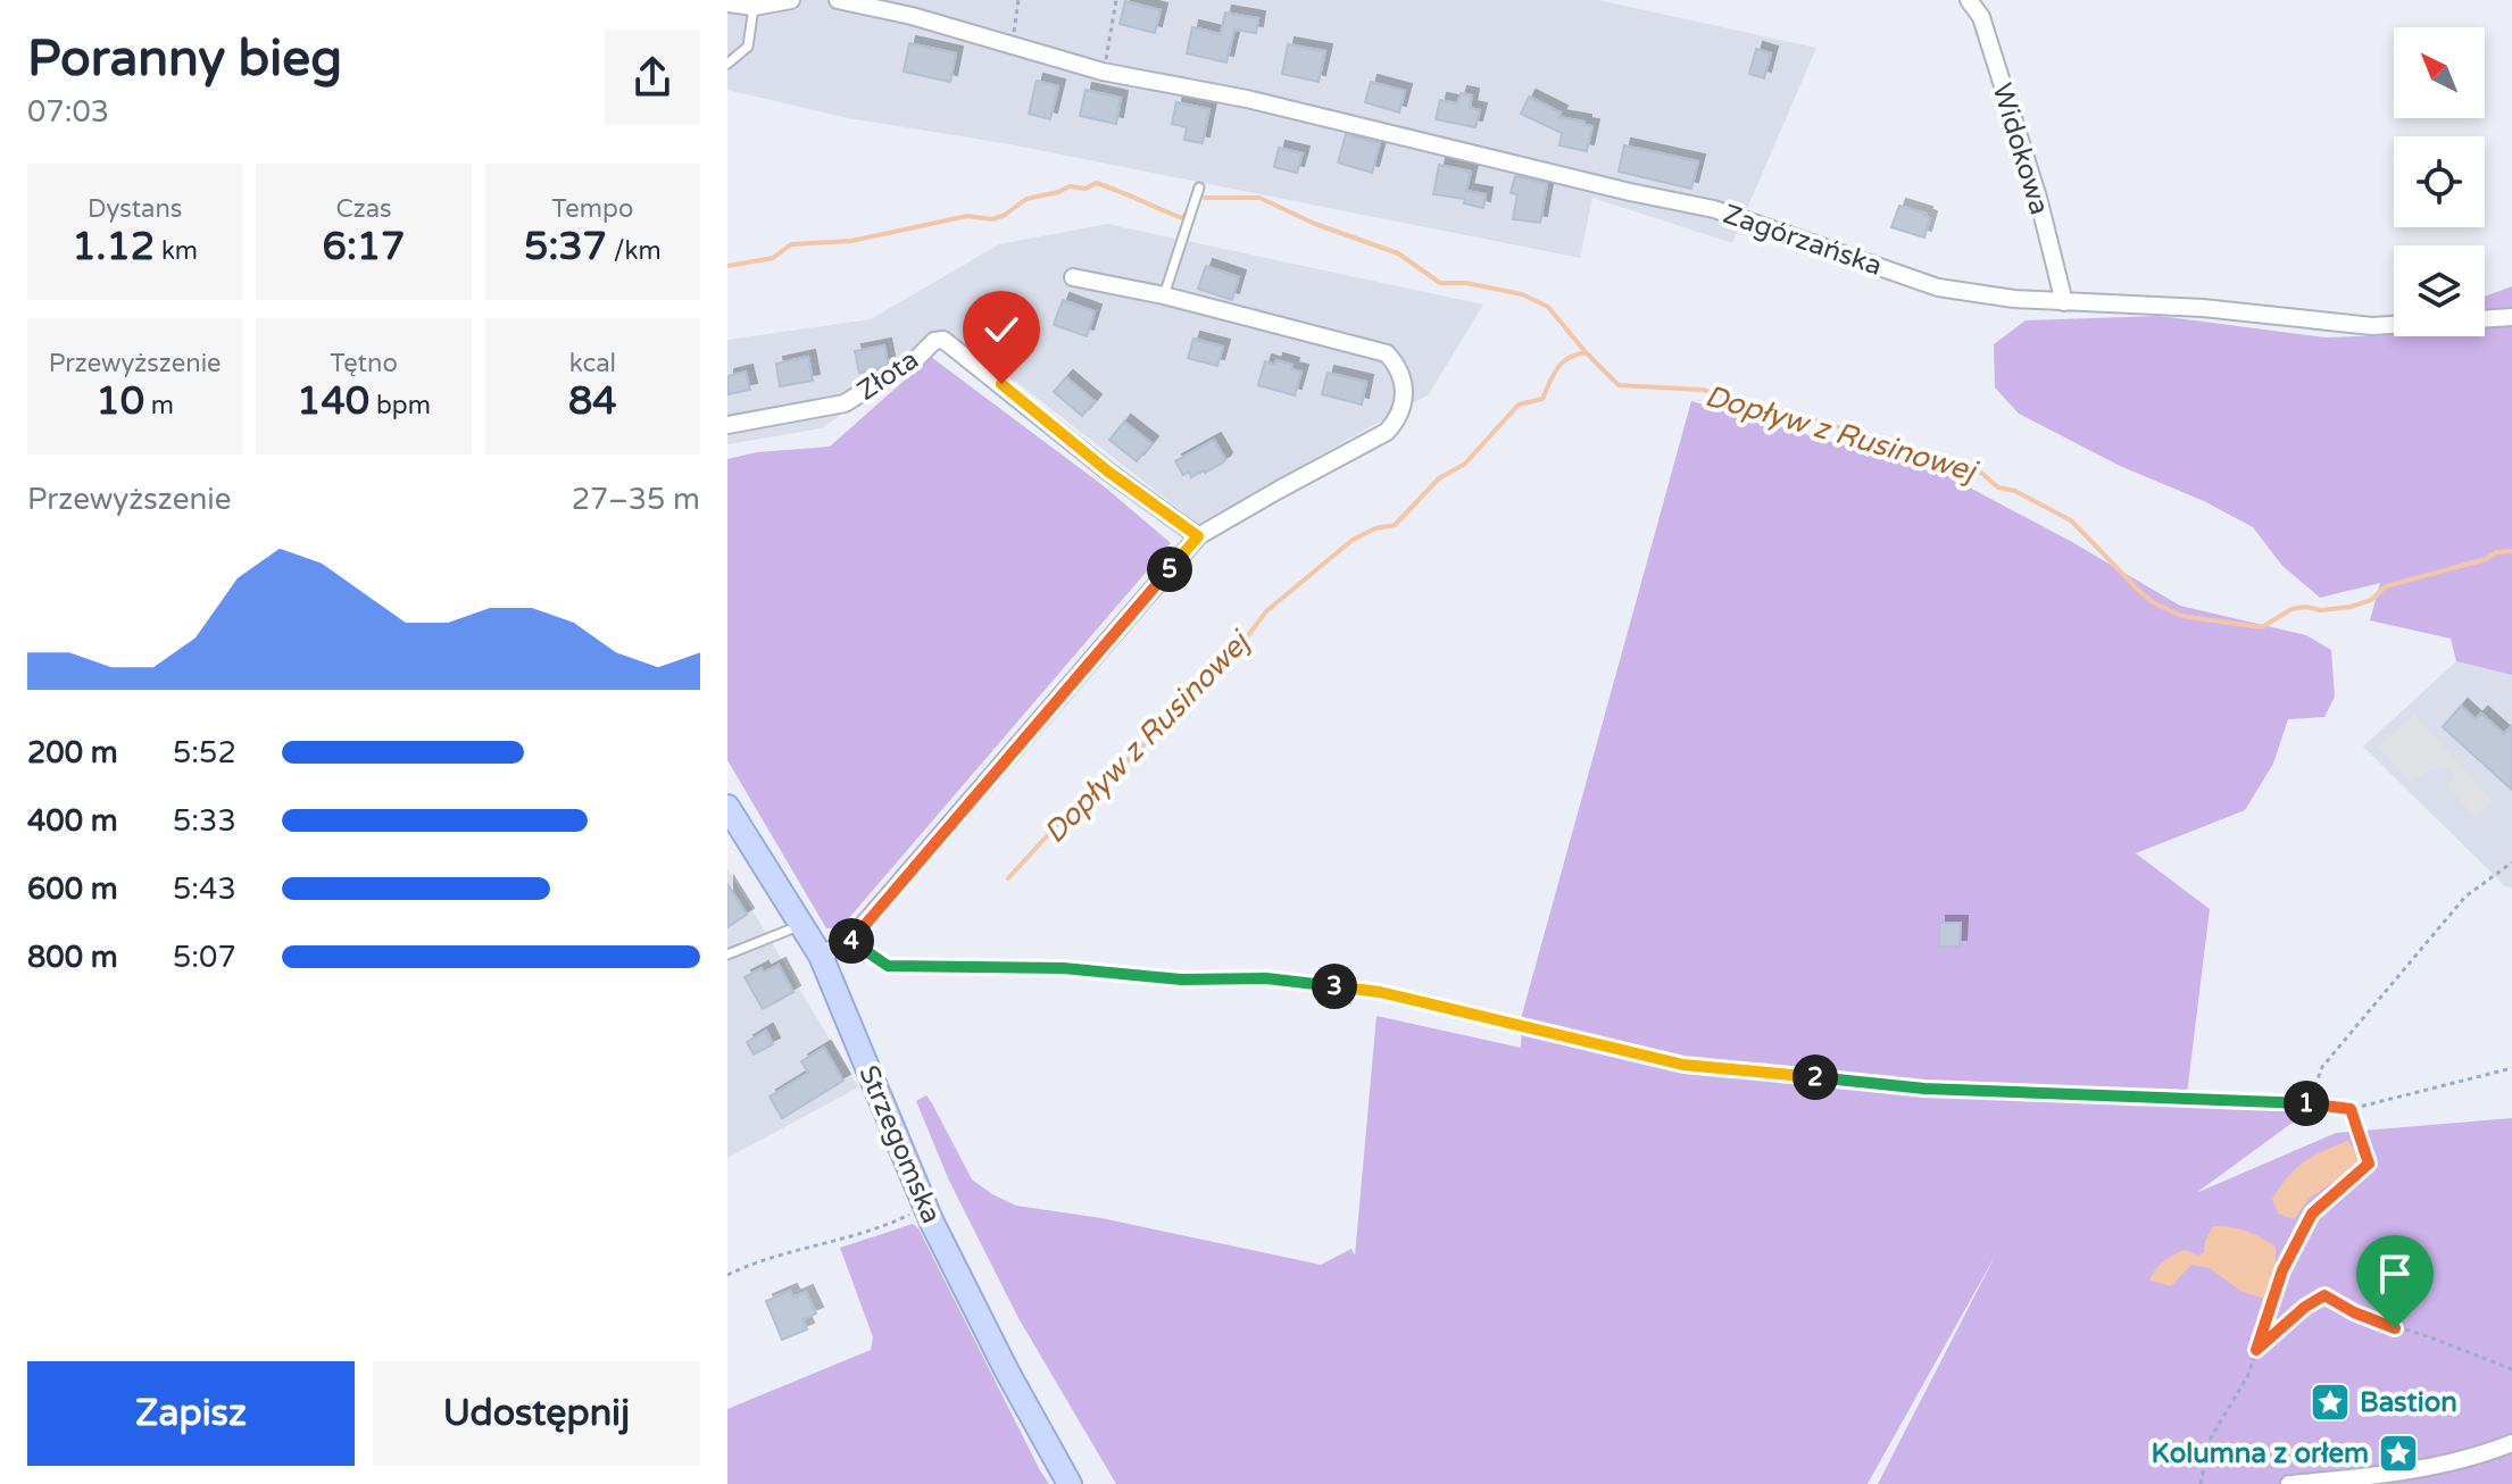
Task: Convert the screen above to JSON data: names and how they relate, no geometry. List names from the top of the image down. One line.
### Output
{"streets":{"main road":["Strzegomska"],"street":["Widokowa","Zagórzańska","Złota"]},"crossings":[["Widokowa","Zagórzańska"]],"water":["Dopływ z Rusinowej"],"places":{"place":["Bastion","Kolumna z orłem"]},"north":"top left","page":{"heading":["Poranny bieg","07:03"],"stats":[["Dystans","1.12 km"],["Czas","6:17"],["Tempo","5:37 /km"],["Przewyższenie","10 m"],["Tętno","140 bpm"],["kcal","84"]],"chart":["Przewyższenie","27–35 m"],"pins":["5","4","3","2","1"],"list":[{"name":"200 m","note":"5:52"},{"name":"400 m","note":"5:33"},{"name":"600 m","note":"5:43"},{"name":"800 m","note":"5:07"}],"buttons":["Zapisz","Udostępnij"]}}
